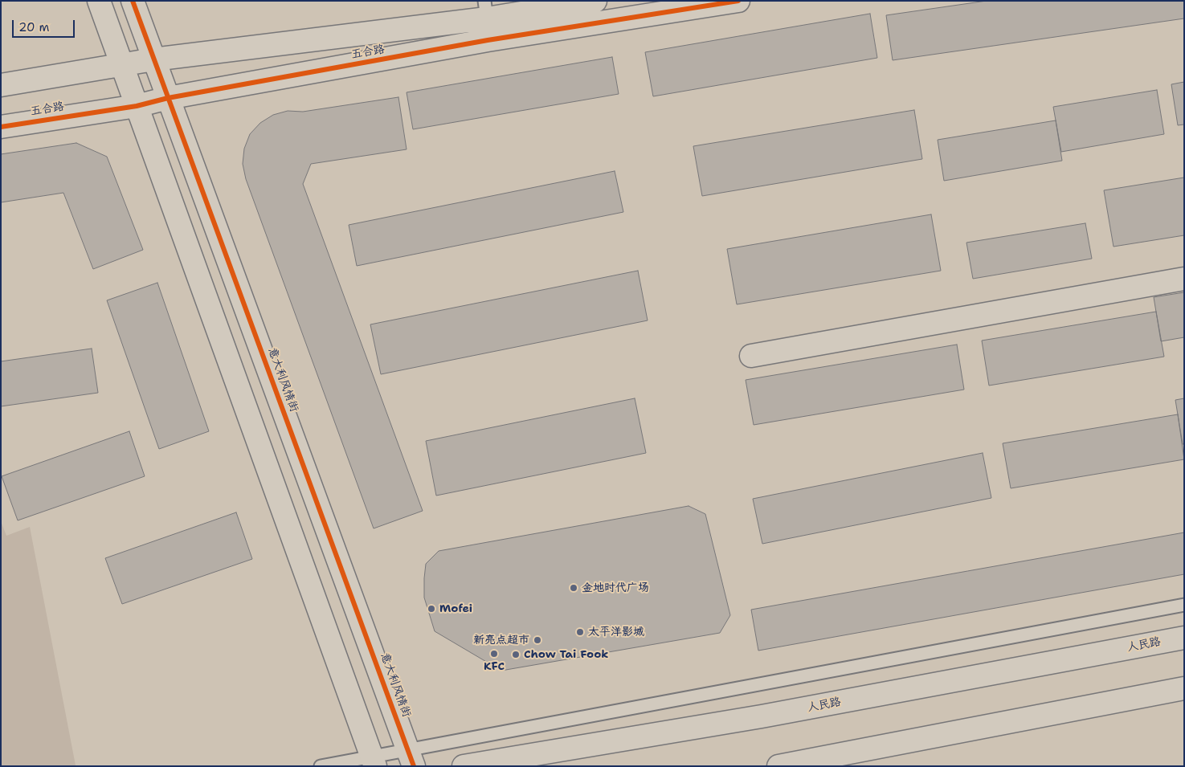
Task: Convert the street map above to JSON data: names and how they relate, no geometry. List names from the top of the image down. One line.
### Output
{"streets":{"street":["五合路","意大利风情街","人民路"]},"crossings":[["五合路","意大利风情街"]],"places":["金地时代广场","Mofei","太平洋影城","新亮点超市","KFC","Chow Tai Fook"],"scale_bar":"20 m"}
